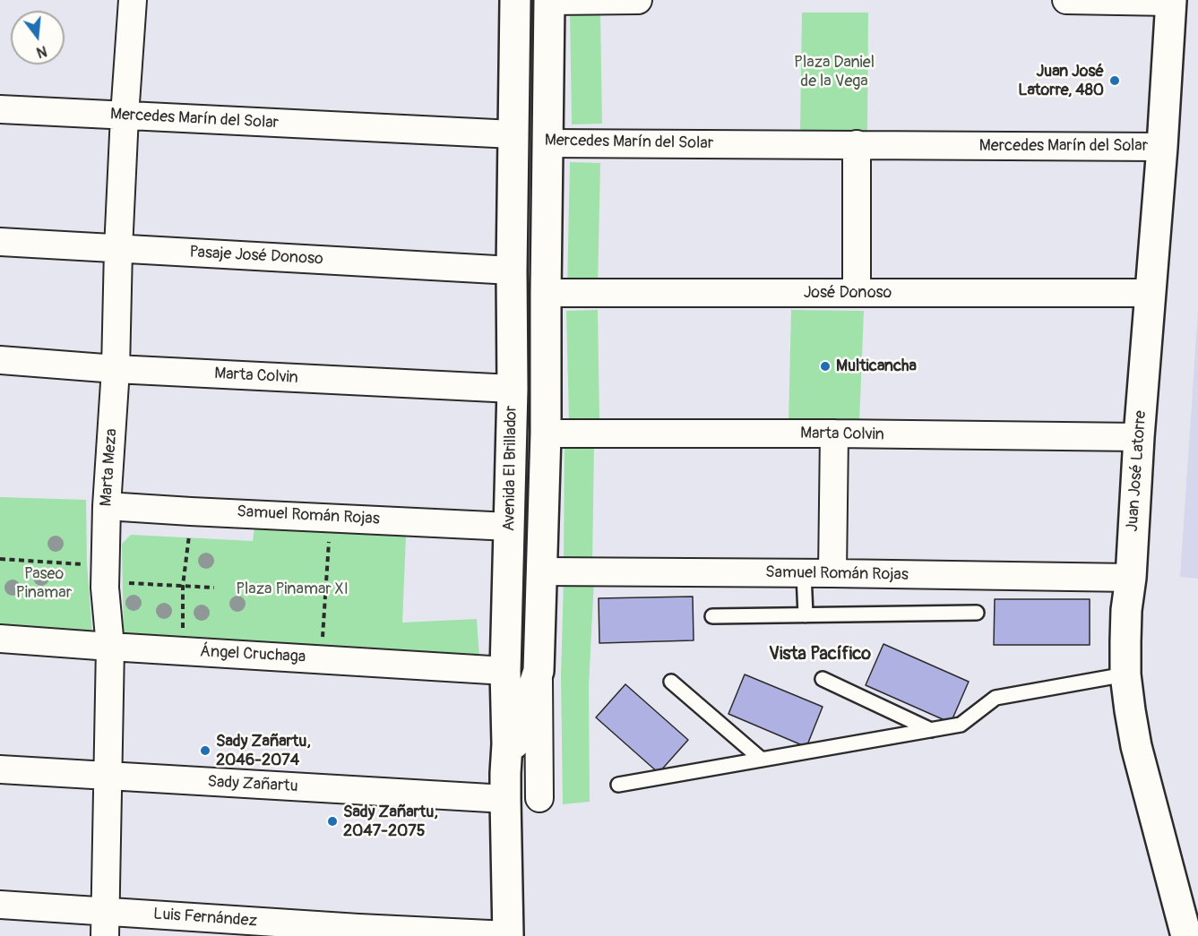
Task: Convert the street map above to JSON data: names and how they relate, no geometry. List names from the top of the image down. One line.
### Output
{"streets":{"street":["Mercedes Marín del Solar","Pasaje José Donoso","José Donoso","Marta Colvin","Marta Meza","Avenida El Brillador","Juan José Latorre","Samuel Román Rojas","Ángel Cruchaga","Sady Zañartu","Luis Fernández"]},"crossings":[["Mercedes Marín del Solar","Marta Meza"],["Mercedes Marín del Solar","Avenida El Brillador"],["Mercedes Marín del Solar","Juan José Latorre"],["Pasaje José Donoso","Marta Meza"],["Pasaje José Donoso","Avenida El Brillador"],["José Donoso","Avenida El Brillador"],["José Donoso","Juan José Latorre"],["Marta Colvin","Marta Meza"],["Marta Colvin","Avenida El Brillador"],["Marta Colvin","Juan José Latorre"],["Marta Meza","Samuel Román Rojas"],["Marta Meza","Ángel Cruchaga"],["Marta Meza","Sady Zañartu"],["Marta Meza","Luis Fernández"],["Avenida El Brillador","Samuel Román Rojas"],["Avenida El Brillador","Ángel Cruchaga"],["Avenida El Brillador","Sady Zañartu"],["Avenida El Brillador","Luis Fernández"],["Juan José Latorre","Samuel Román Rojas"]],"districts":["Vista Pacífico"],"parks":["Plaza Daniel de la Vega","Paseo Pinamar","Plaza Pinamar XI"],"places":["Juan José Latorre, 480","Multicancha","Sady Zañartu, 2046-2074","Sady Zañartu, 2047-2075"],"north":"bottom"}
